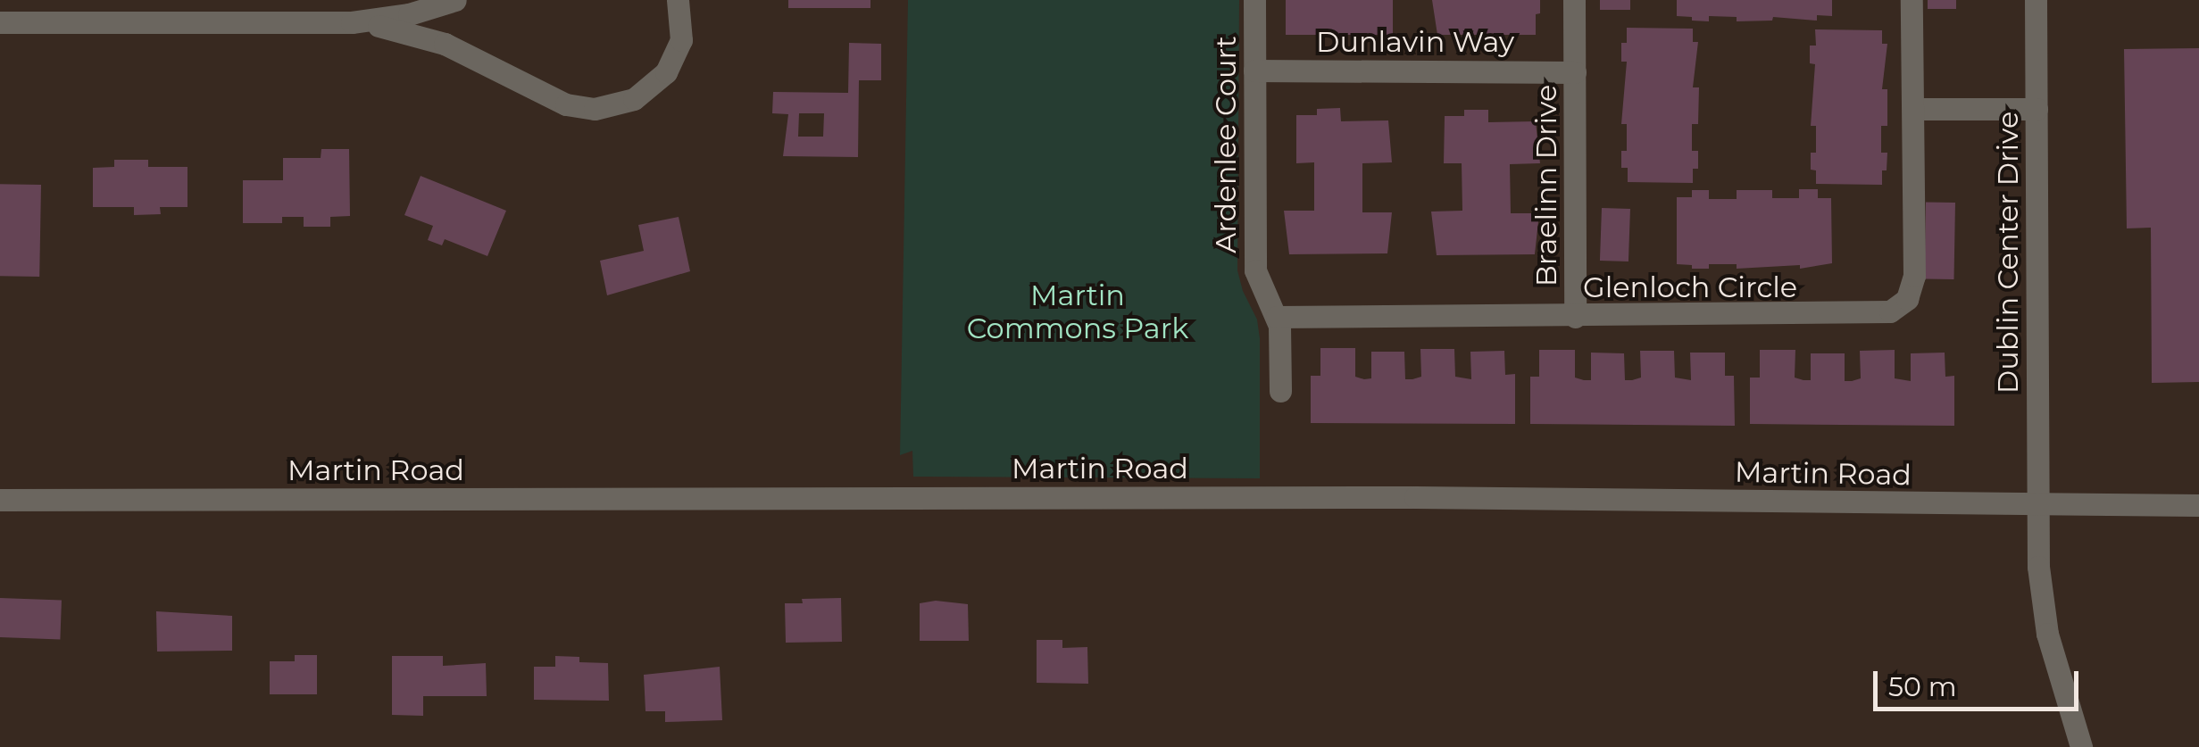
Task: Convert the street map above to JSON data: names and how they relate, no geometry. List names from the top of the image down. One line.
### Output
{"streets":{"street":["Dunlavin Way","Ardenlee Court","Braelinn Drive","Dublin Center Drive","Glenloch Circle","Martin Road"]},"crossings":[["Dunlavin Way","Ardenlee Court"],["Dunlavin Way","Braelinn Drive"],["Ardenlee Court","Glenloch Circle"],["Braelinn Drive","Glenloch Circle"],["Dublin Center Drive","Martin Road"]],"parks":["Martin Commons Park"],"scale_bar":"50 m"}
